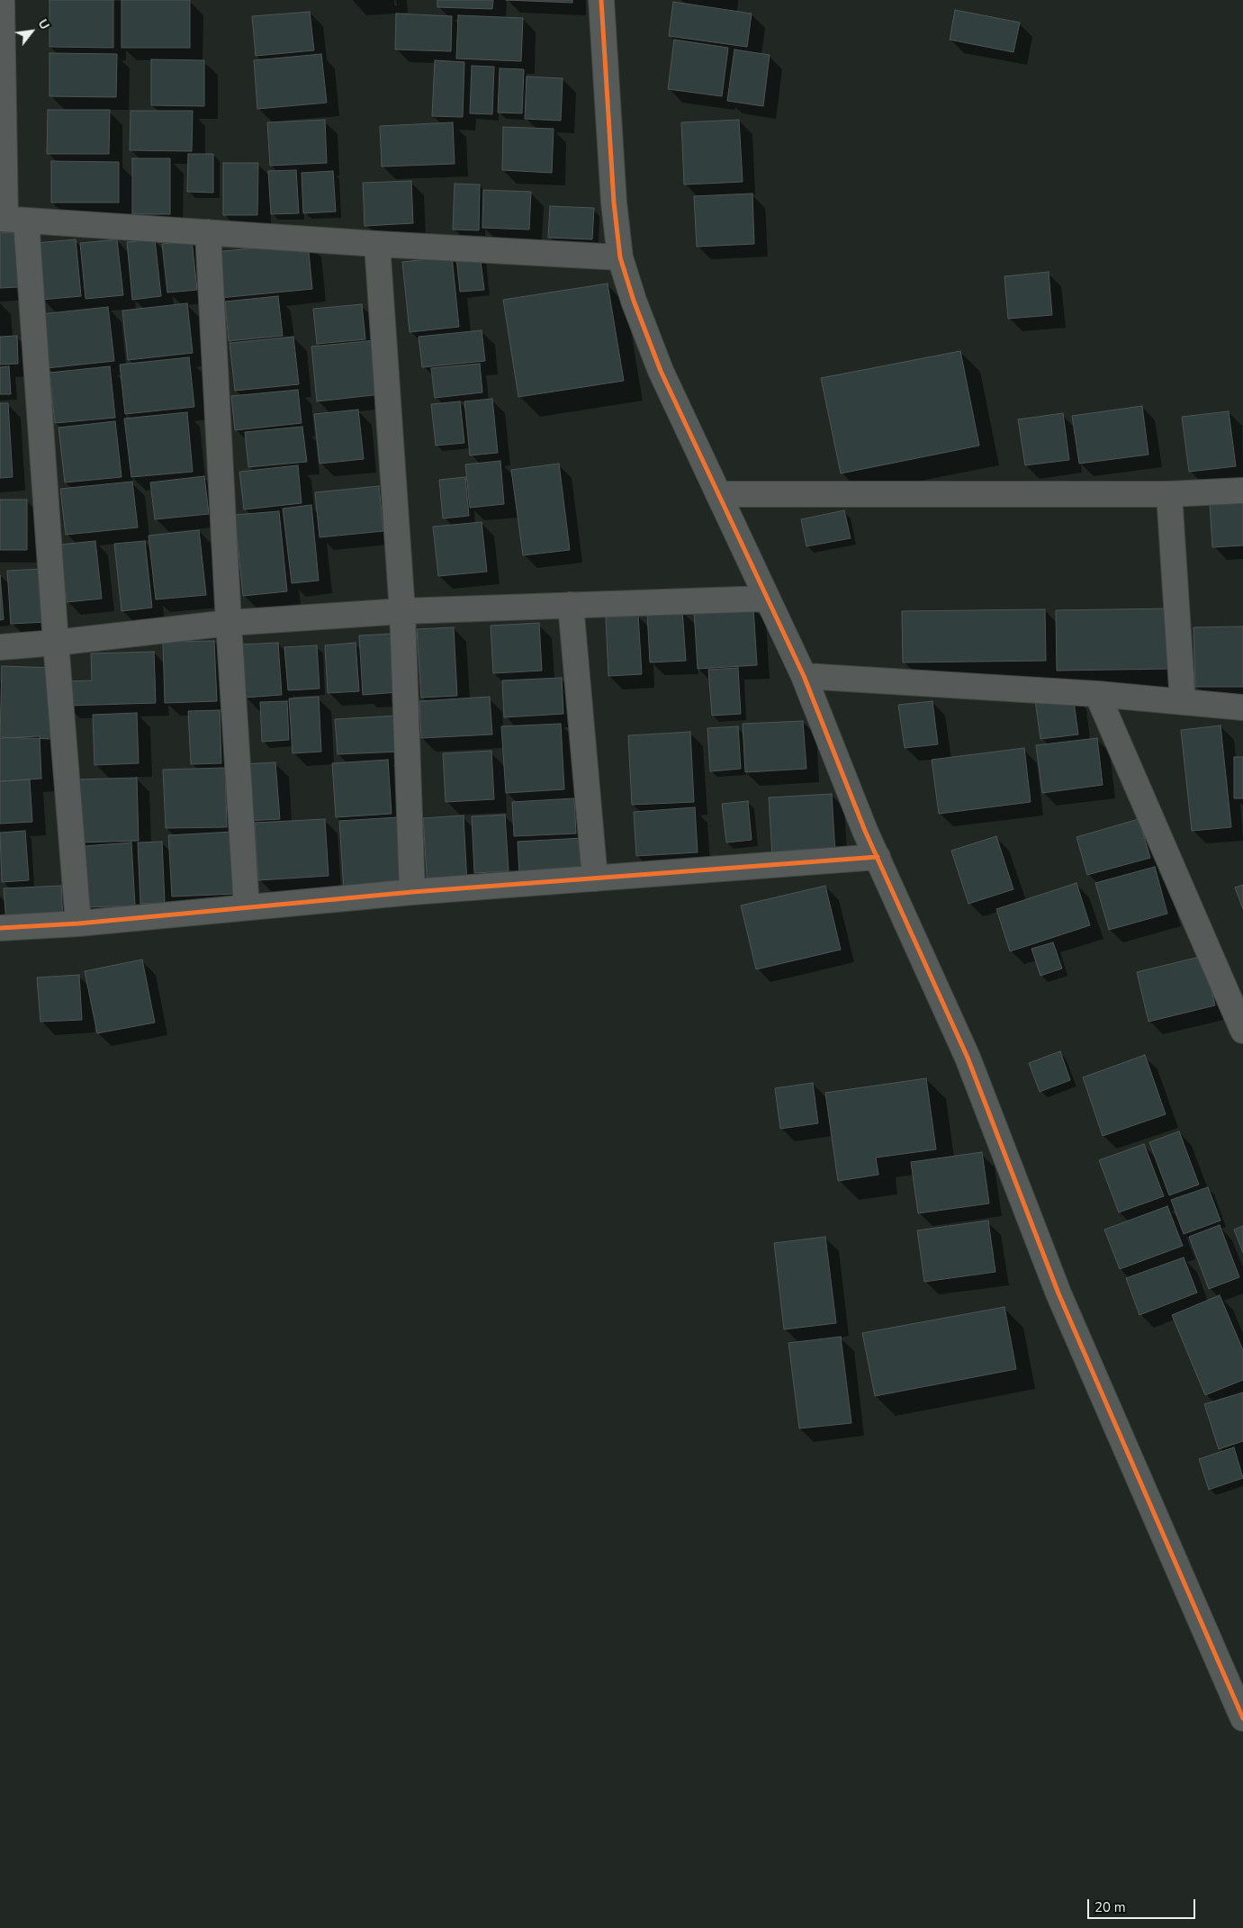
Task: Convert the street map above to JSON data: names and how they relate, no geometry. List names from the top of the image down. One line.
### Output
{"scale_bar":"20 m","north":"top right"}
